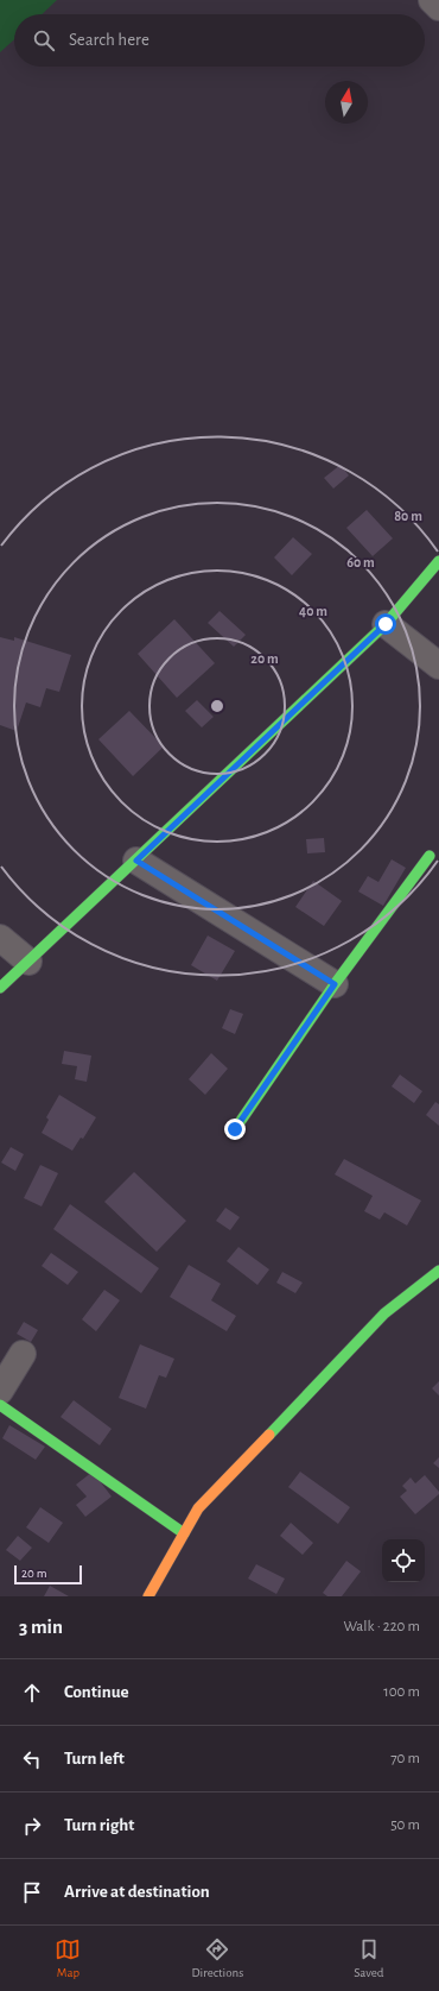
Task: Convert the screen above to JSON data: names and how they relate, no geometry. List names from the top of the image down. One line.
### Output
{"scale_bar":"20 m","north":"top","page":{"search":"Search here","scale":"20 m","heading":["3 min","Walk · 220 m"],"list":[["Continue","100 m"],["Turn left","70 m"],["Turn right","50 m"],"Arrive at destination"],"nav":["Map","Directions","Saved"]},"rings":["80 m","60 m","40 m","20 m"]}
